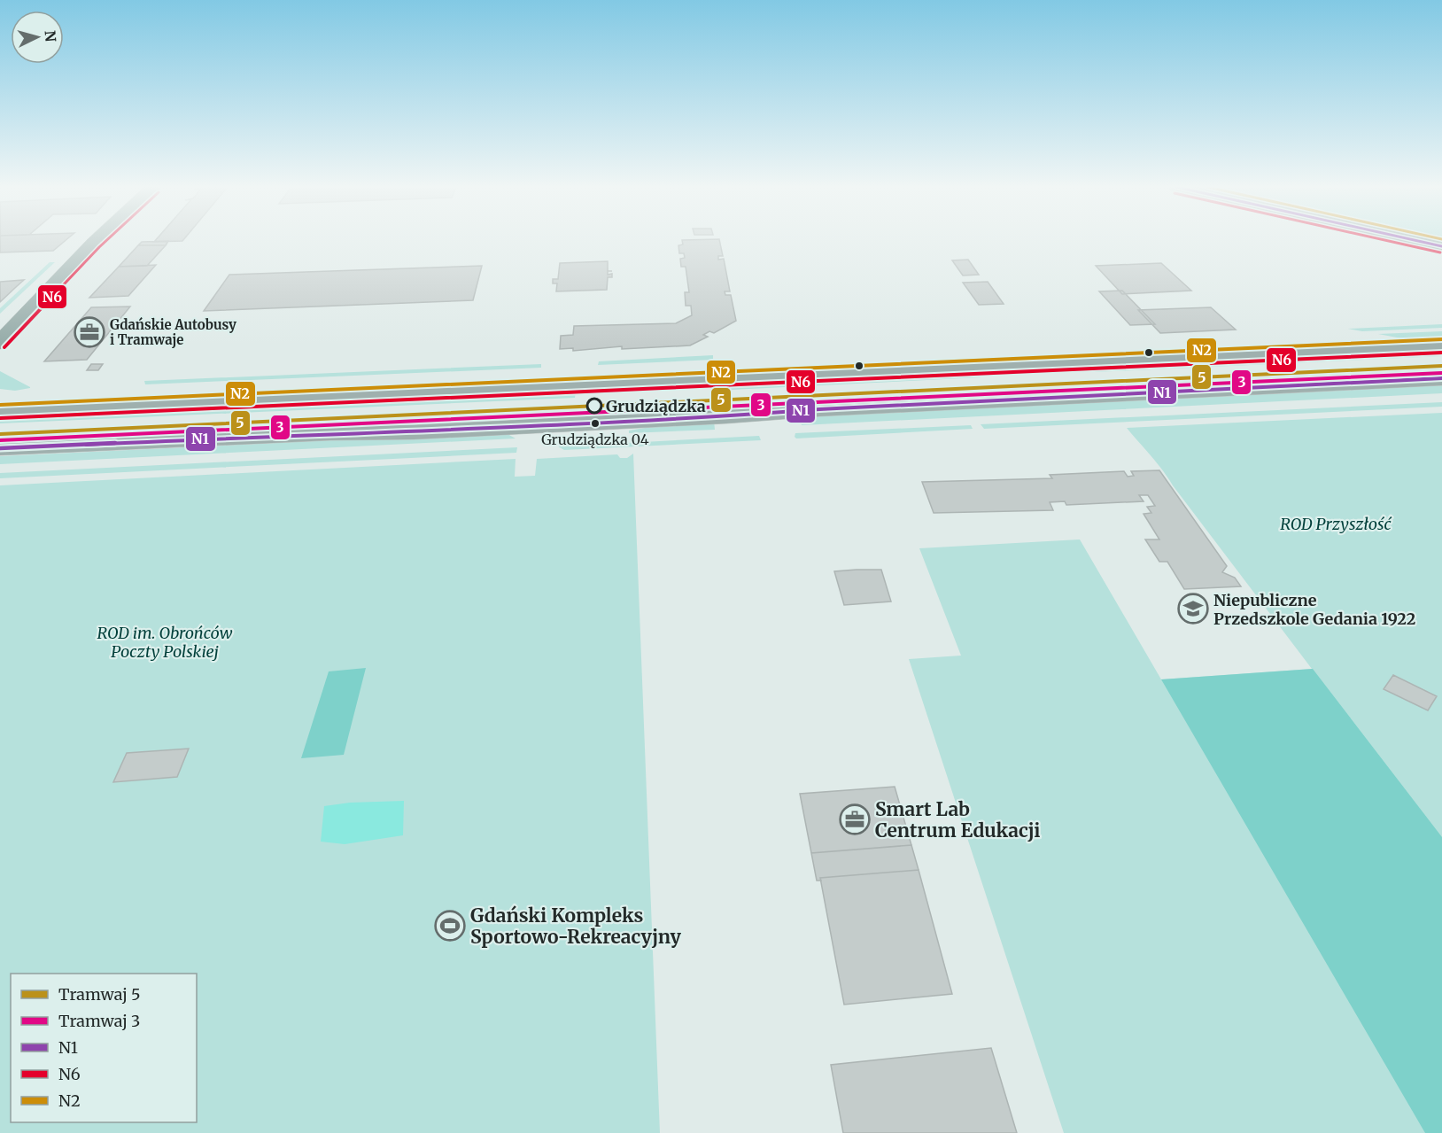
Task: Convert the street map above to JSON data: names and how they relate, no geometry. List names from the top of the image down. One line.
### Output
{"parks":["ROD Przyszłość","ROD im. Obrońców Poczty Polskiej"],"places":{"office":["Gdańskie Autobusy i Tramwaje","Smart Lab Centrum Edukacji"],"other":["Grudziądzka","Grudziądzka 04"],"school or university":["Niepubliczne Przedszkole Gedania 1922"],"sports":["Gdański Kompleks Sportowo-Rekreacyjny"]},"lines":["transit line N1","transit line N6","transit line N2","tram line 5","tram line 3"],"legend":["Tramwaj 5","Tramwaj 3","N1","N6","N2"],"north":"right"}
